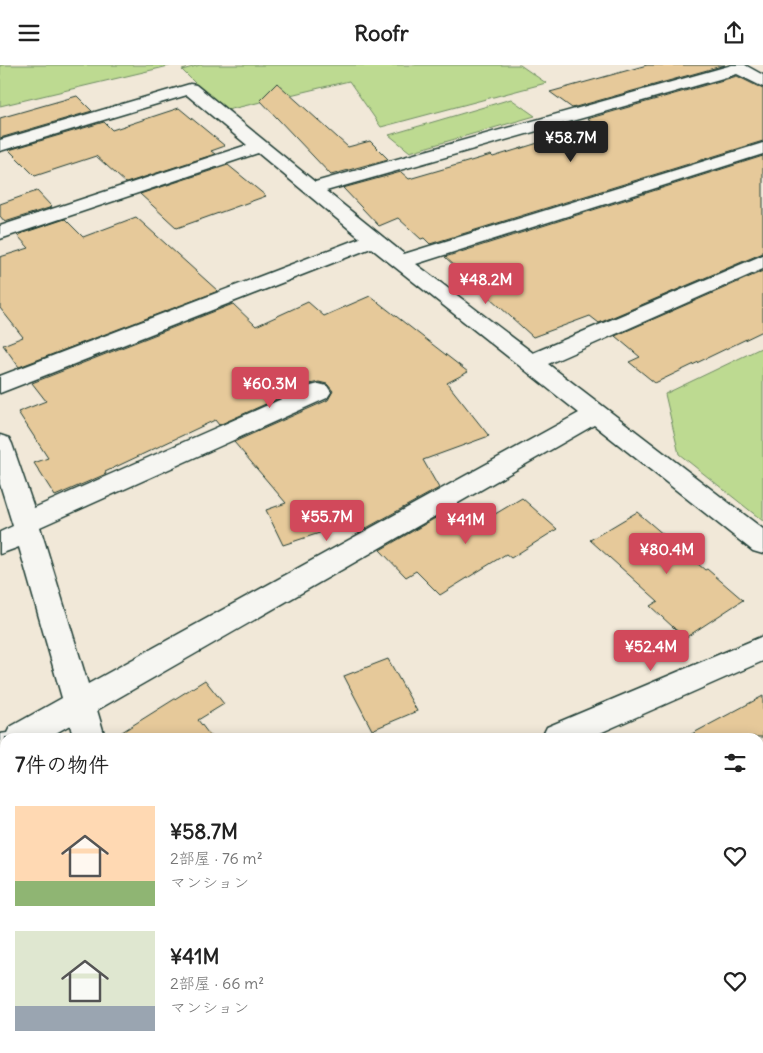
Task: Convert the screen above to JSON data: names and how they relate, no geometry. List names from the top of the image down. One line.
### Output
{"page":{"header":"Roofr","price":["¥58.7M","¥48.2M","¥60.3M","¥55.7M","¥41M","¥80.4M","¥52.4M"],"heading":"7件の物件","list":[{"name":"¥58.7M","note":"2部屋 · 76 m² · マンション"},{"name":"¥41M","note":"2部屋 · 66 m² · マンション"}]}}
